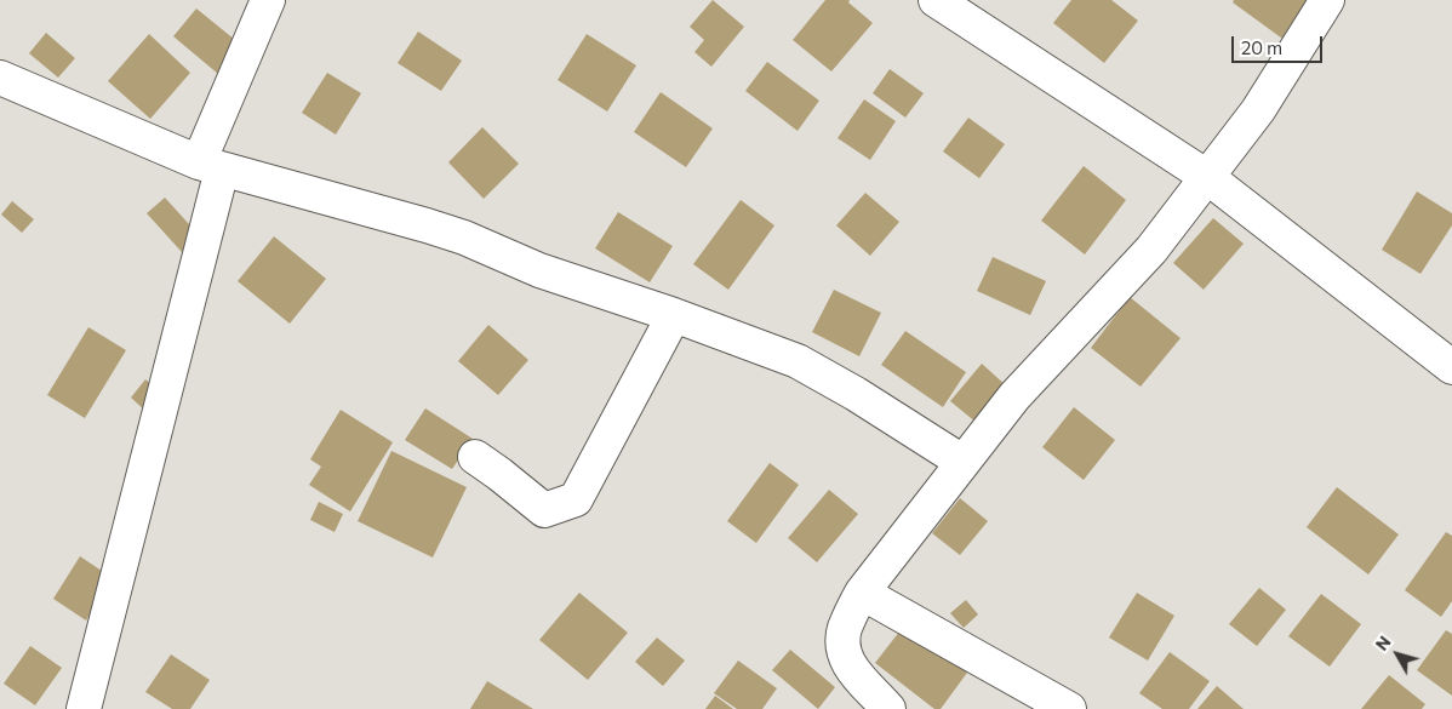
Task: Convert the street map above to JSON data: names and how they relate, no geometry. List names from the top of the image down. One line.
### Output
{"scale_bar":"20 m","north":"top left"}
